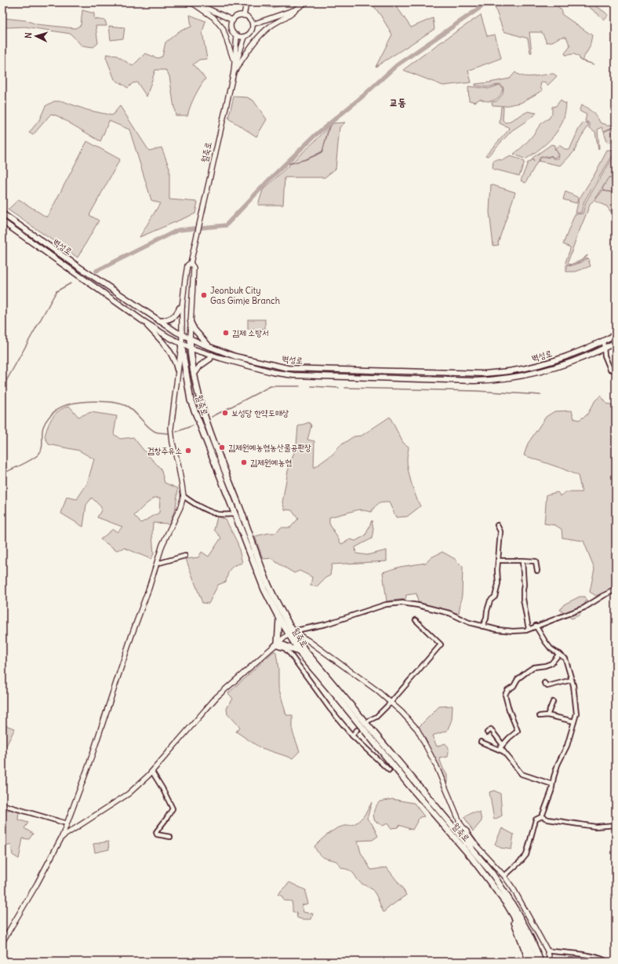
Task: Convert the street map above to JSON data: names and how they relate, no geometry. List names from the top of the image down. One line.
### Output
{"streets":{"main road":["월죽로","벽성로"]},"crossings":[["월죽로","벽성로"]],"districts":["교동"],"places":["Jeonbuk City Gas Gimje Branch","김제 소방서","보성당 한약도매상","김제원예농협농산물공판장","검창주유소","김제원예농협"],"north":"left"}
